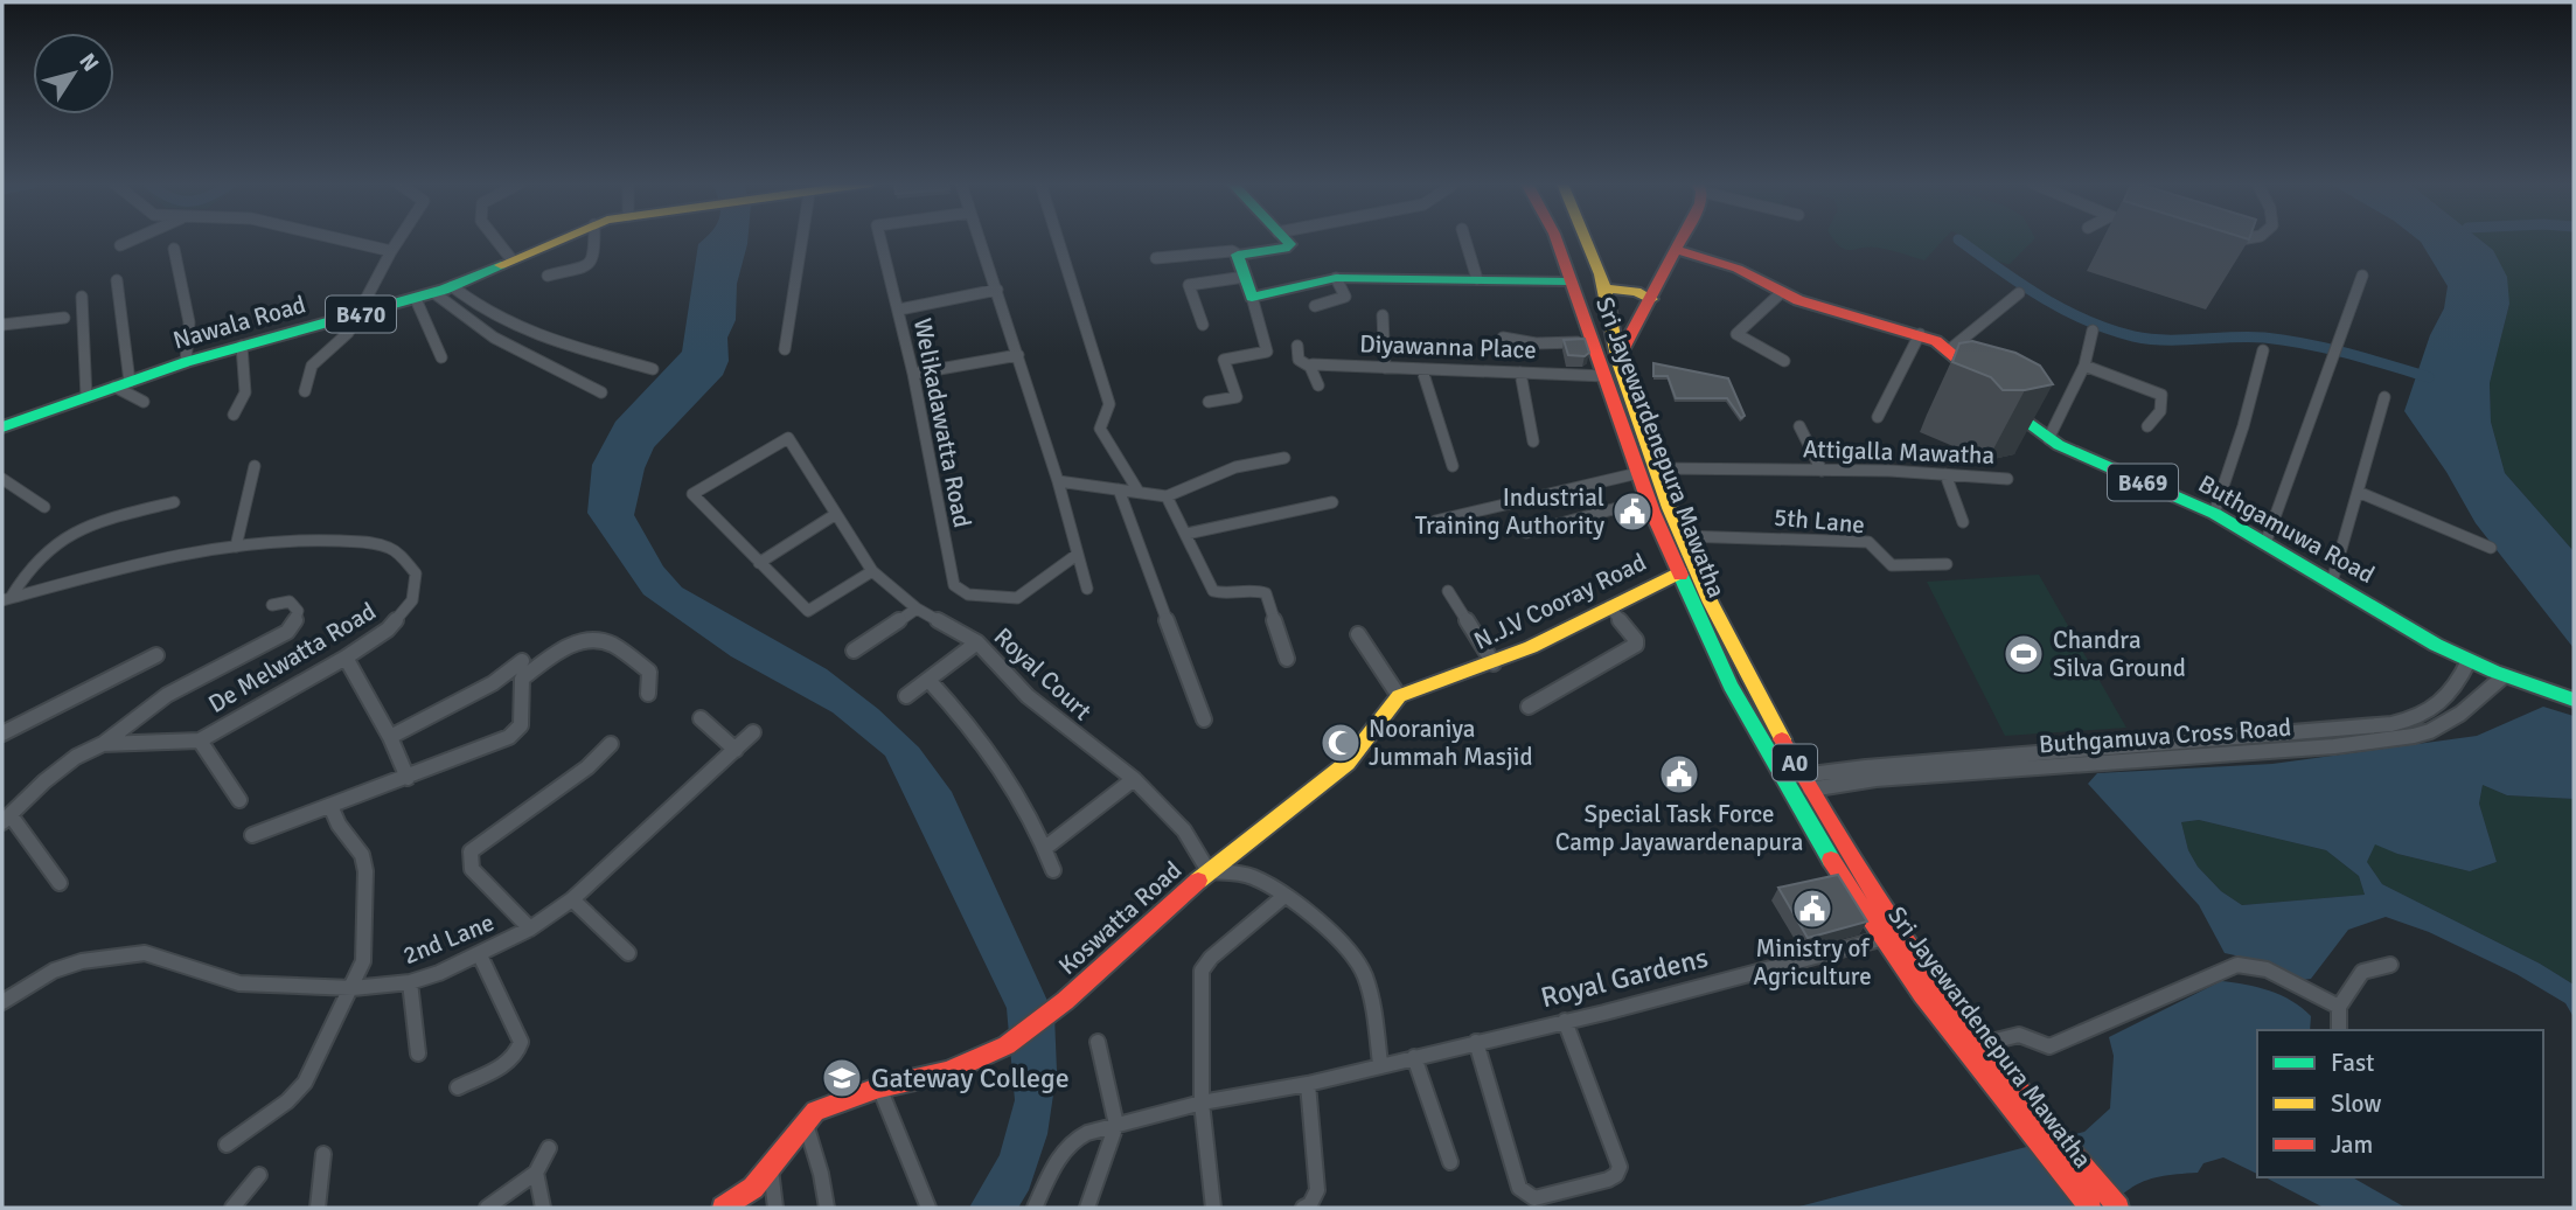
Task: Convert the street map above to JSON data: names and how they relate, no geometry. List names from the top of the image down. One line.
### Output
{"streets":{"main road":["B470","Nawala Road","Sri Jayewardenepura Mawatha","B469","Buthgamuwa Road","N.J.V Cooray Road","A0","Koswatta Road"],"street":["Diyawanna Place","Welikadawatta Road","Attigalla Mawatha","5th Lane","De Melwatta Road","Royal Court","Buthgamuva Cross Road","2nd Lane","Royal Gardens"]},"crossings":[["Diyawanna Place","Sri Jayewardenepura Mawatha"],["Sri Jayewardenepura Mawatha","Attigalla Mawatha"],["Sri Jayewardenepura Mawatha","5th Lane"],["Sri Jayewardenepura Mawatha","N.J.V Cooray Road"],["Sri Jayewardenepura Mawatha","Buthgamuva Cross Road"],["Sri Jayewardenepura Mawatha","Royal Gardens"],["Buthgamuwa Road","Buthgamuva Cross Road"],["N.J.V Cooray Road","Koswatta Road"],["Royal Court","Koswatta Road"]],"places":{"public building":["Industrial Training Authority","Special Task Force Camp Jayawardenapura","Ministry of Agriculture"],"sports":["Chandra Silva Ground"],"mosque":["Nooraniya Jummah Masjid"],"school or university":["Gateway College"]},"legend":["Fast","Slow","Jam"],"north":"top right"}
